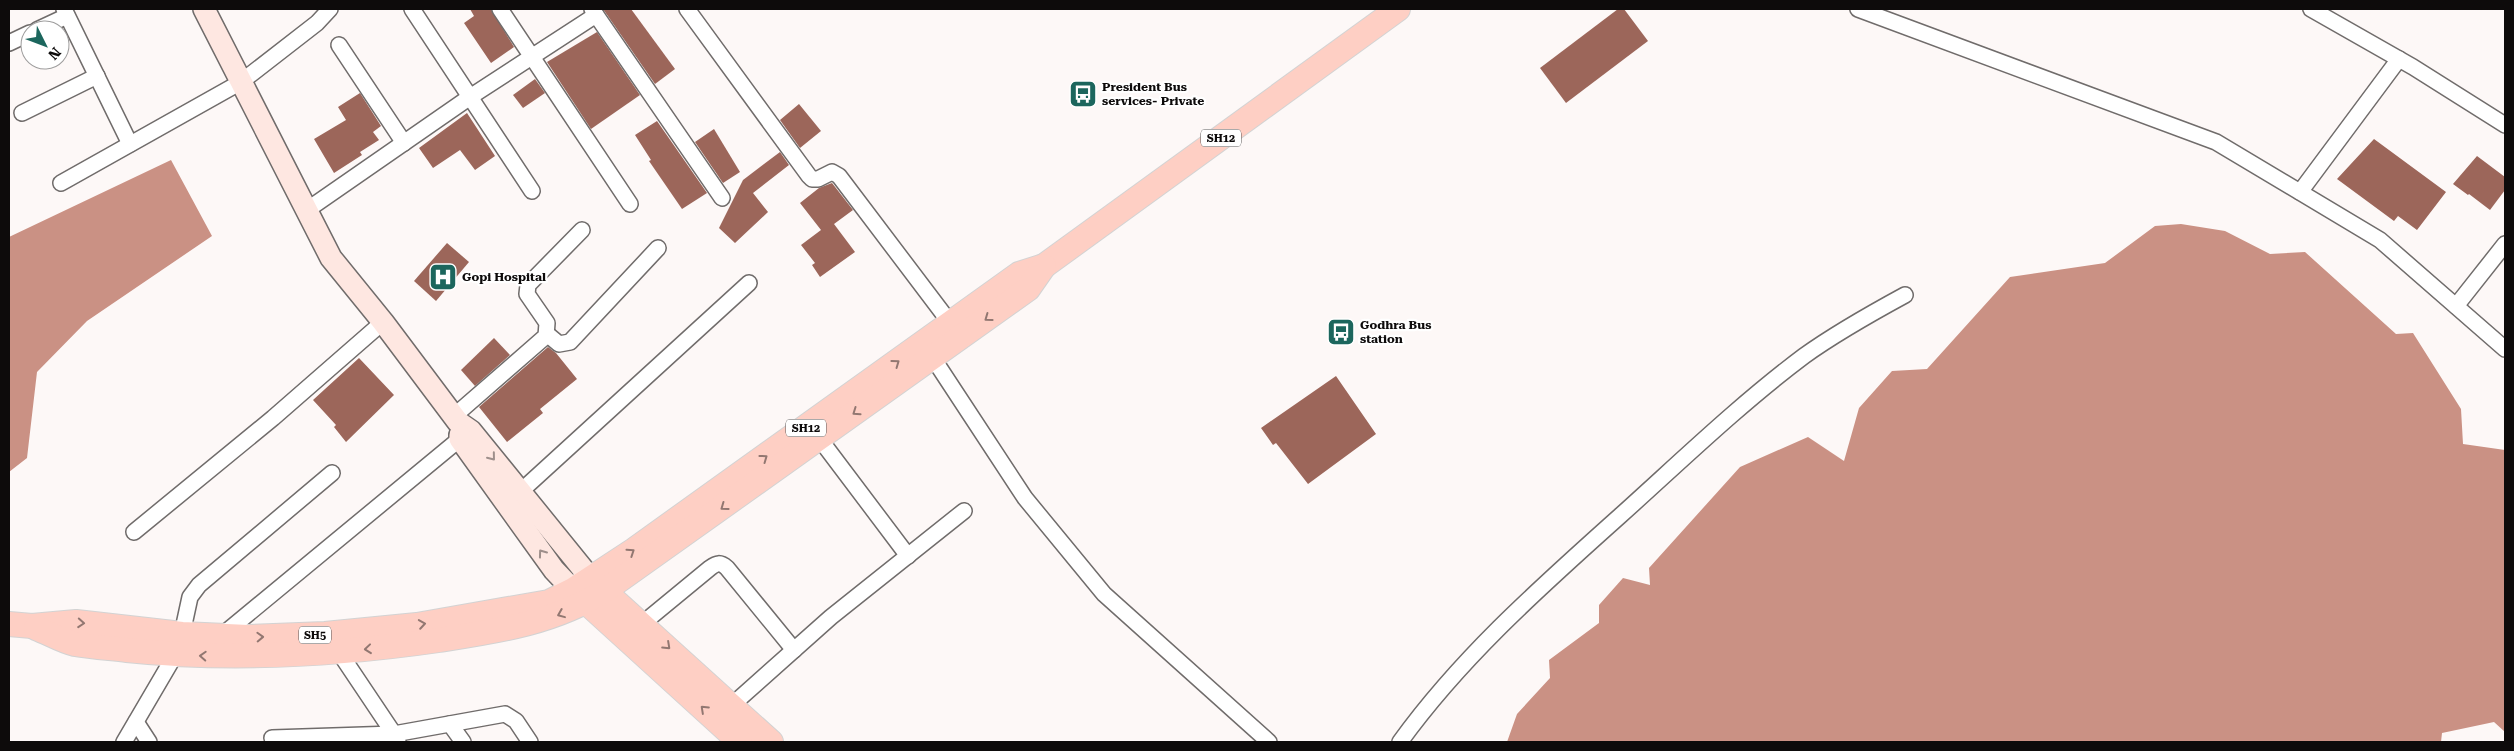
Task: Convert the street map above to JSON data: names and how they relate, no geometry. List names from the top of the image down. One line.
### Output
{"streets":{"main road":["SH12","SH5"]},"crossings":[["SH12","SH5"]],"places":{"bus stop":["President Bus services- Private","Godhra Bus station"],"hospital":["Gopi Hospital"]},"north":"bottom right"}
